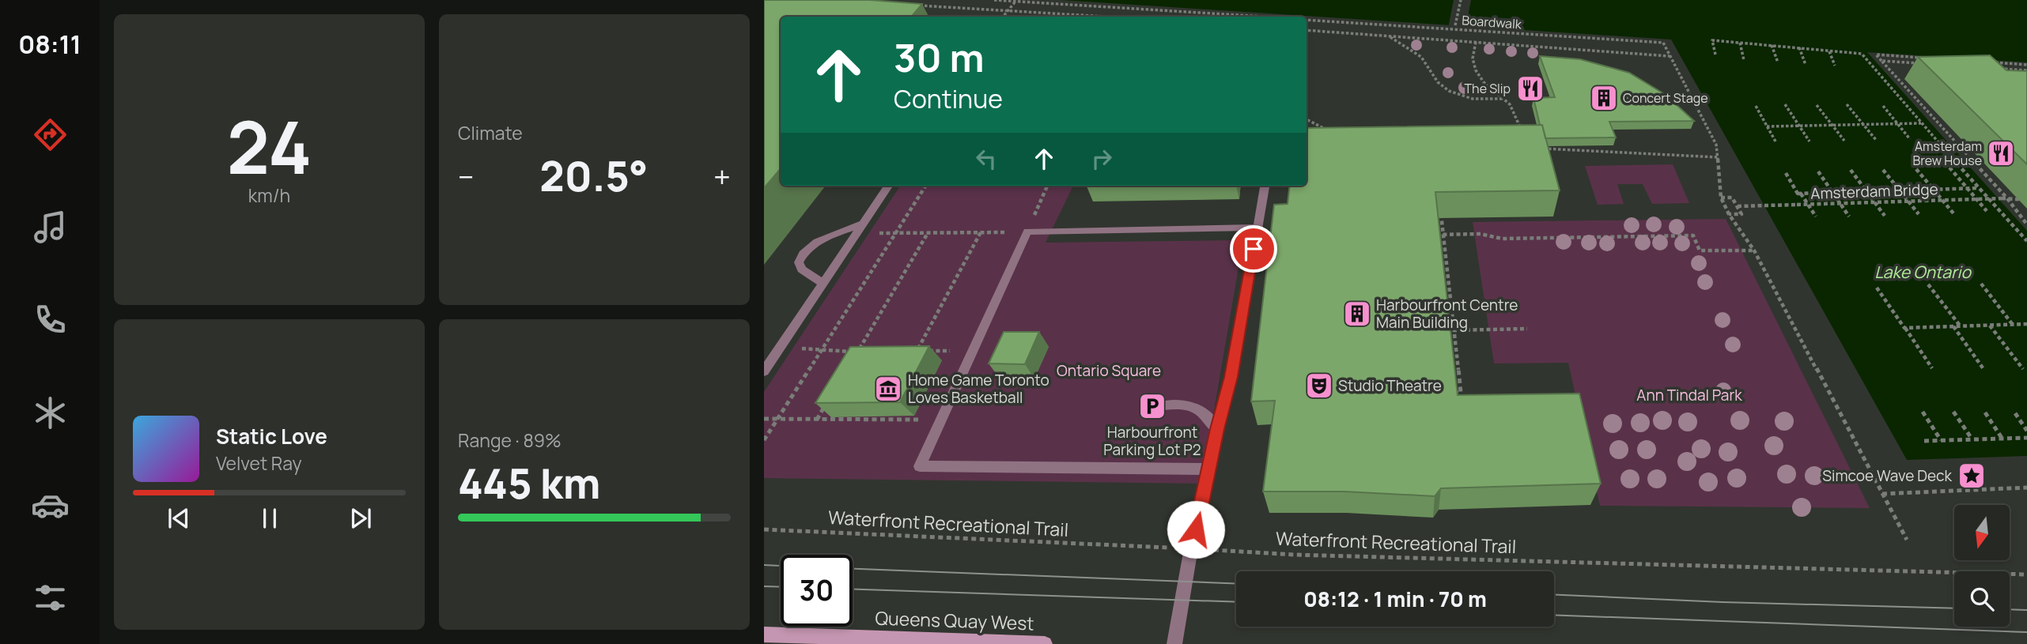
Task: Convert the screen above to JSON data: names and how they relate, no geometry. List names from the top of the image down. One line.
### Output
{"streets":{"main road":["Queens Quay West"],"path":["Boardwalk","Amsterdam Bridge","Waterfront Recreational Trail"]},"water":["Lake Ontario"],"parks":["Ontario Square","Ann Tindal Park"],"places":{"restaurant":["The Slip","Amsterdam Brew House"],"building":["Concert Stage","Harbourfront Centre Main Building"],"theatre":["Studio Theatre"],"museum":["Home Game Toronto Loves Basketball"],"parking":["Harbourfront Parking Lot P2"],"place":["Simcoe Wave Deck"]},"north":"bottom","page":{"tabs":"08:11","tile":[["24","km/h"],"Climate",["Range · 89%","445 km"]],"turn":["30 m","Continue"],"heat":["−","20.5°","+"],"song":["Static Love","Velvet Ray"],"limit":"30","trip":"08:12 · 1 min · 70 m"}}
